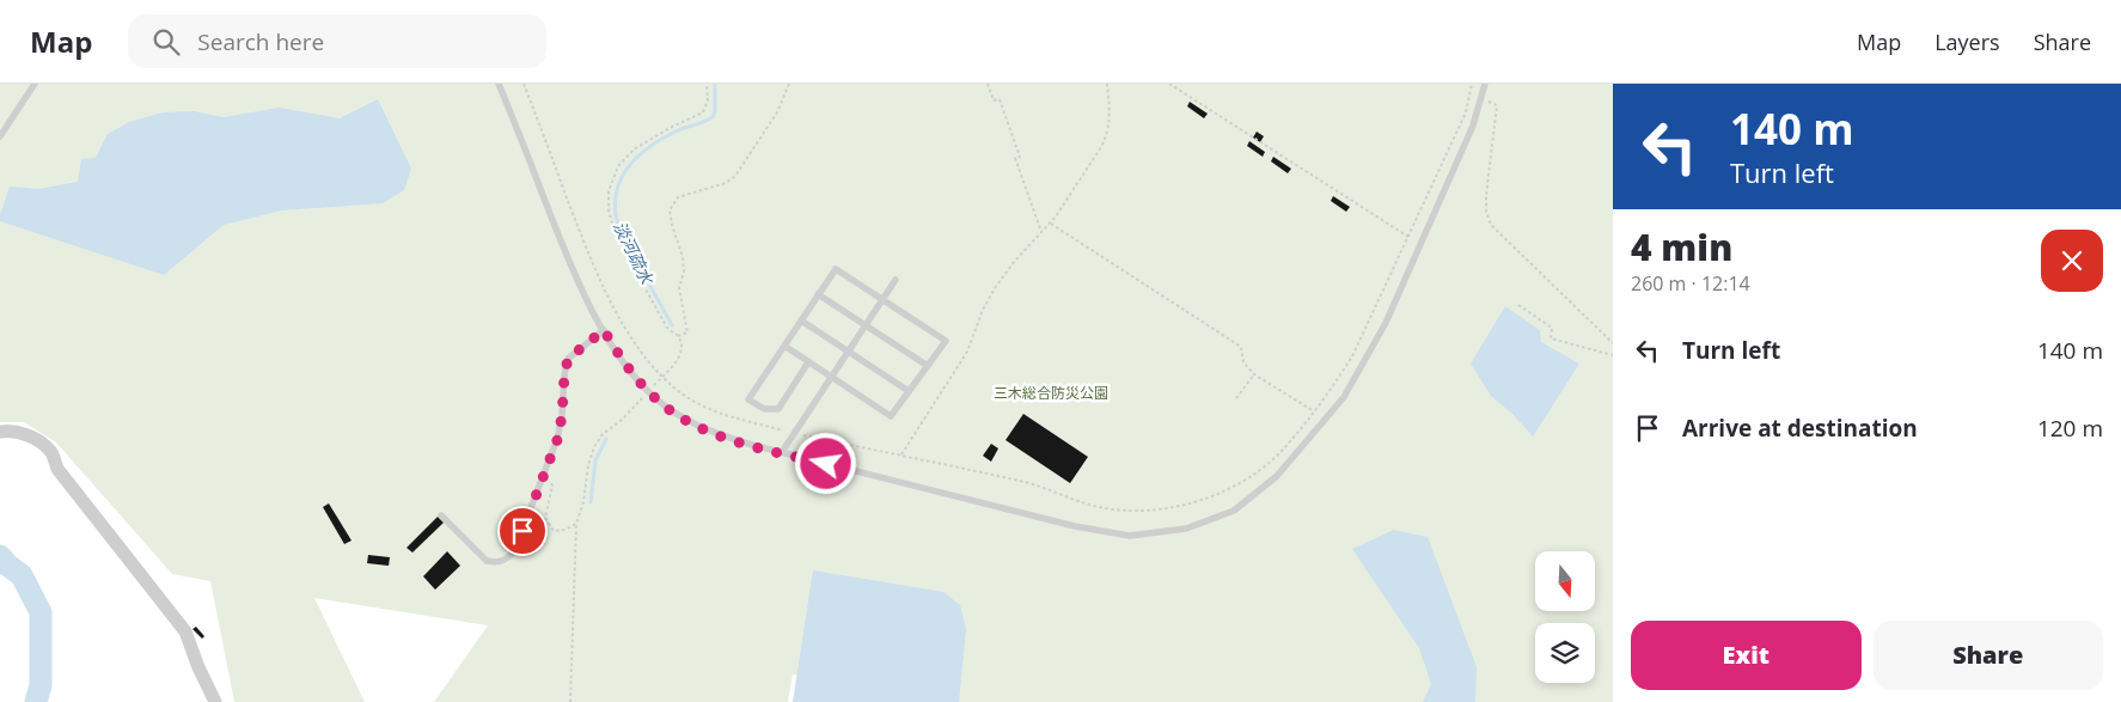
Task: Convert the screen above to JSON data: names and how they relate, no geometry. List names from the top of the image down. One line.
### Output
{"water":["淡河疏水"],"parks":["三木総合防災公園"],"north":"bottom","page":{"header":"Map","search":"Search here","nav":["Map","Layers","Share"],"turn":["140 m","Turn left"],"heading":["4 min","260 m · 12:14"],"list":[{"name":"Turn left","value":"140 m"},{"name":"Arrive at destination","value":"120 m"}],"buttons":["Exit","Share"]}}
